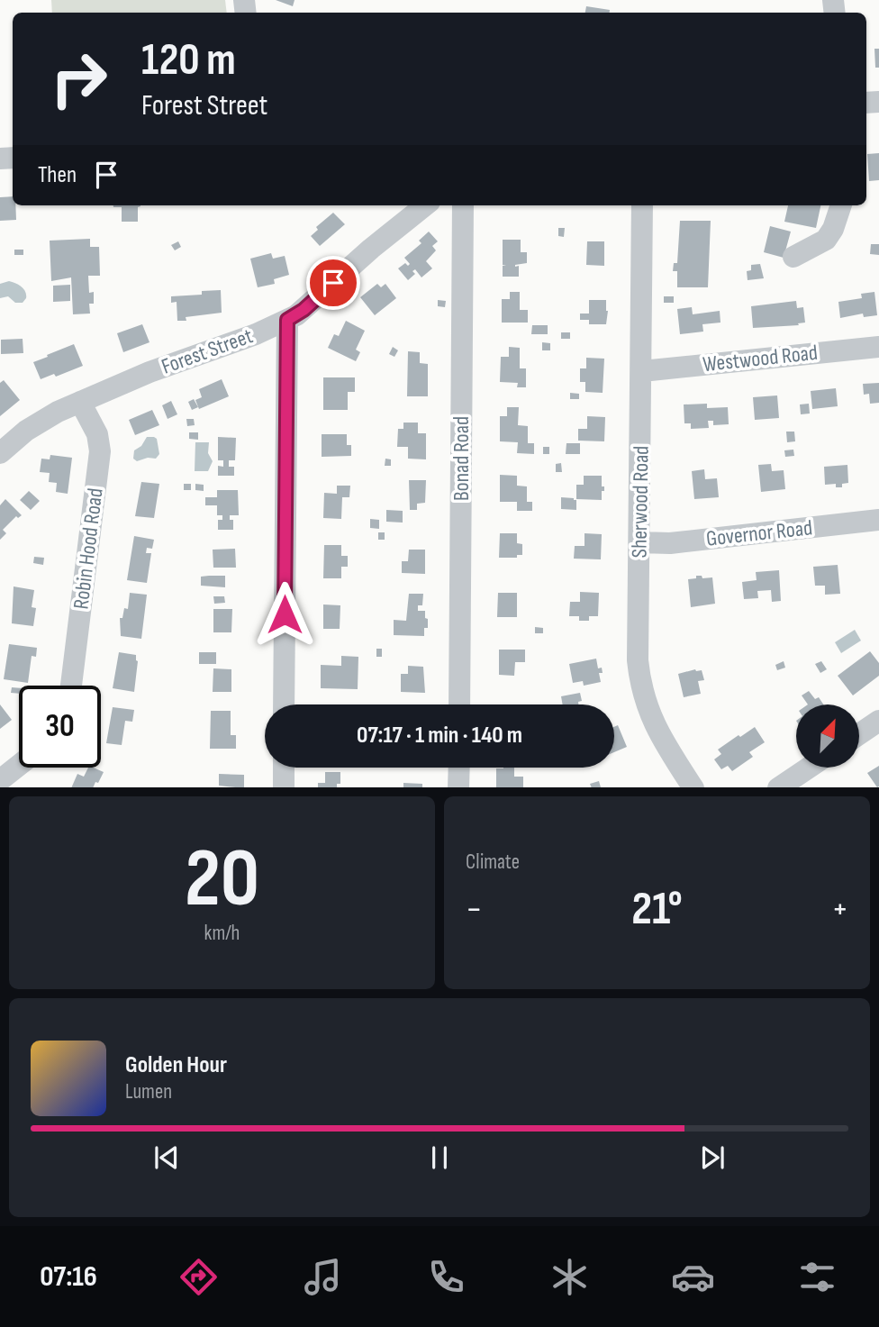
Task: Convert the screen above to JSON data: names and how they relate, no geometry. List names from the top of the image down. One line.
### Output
{"streets":{"street":["Forest Street","Westwood Road","Bonad Road","Sherwood Road","Governor Road","Robin Hood Road"]},"crossings":[["Forest Street","Robin Hood Road"],["Westwood Road","Sherwood Road"],["Sherwood Road","Governor Road"]],"north":"top right","page":{"turn":["120 m","Forest Street"],"then":"Then","limit":"30","trip":"07:17 · 1 min · 140 m","tile":[["20","km/h"],"Climate"],"heat":["−","21°","+"],"song":["Golden Hour","Lumen"],"tabs":"07:16"}}
